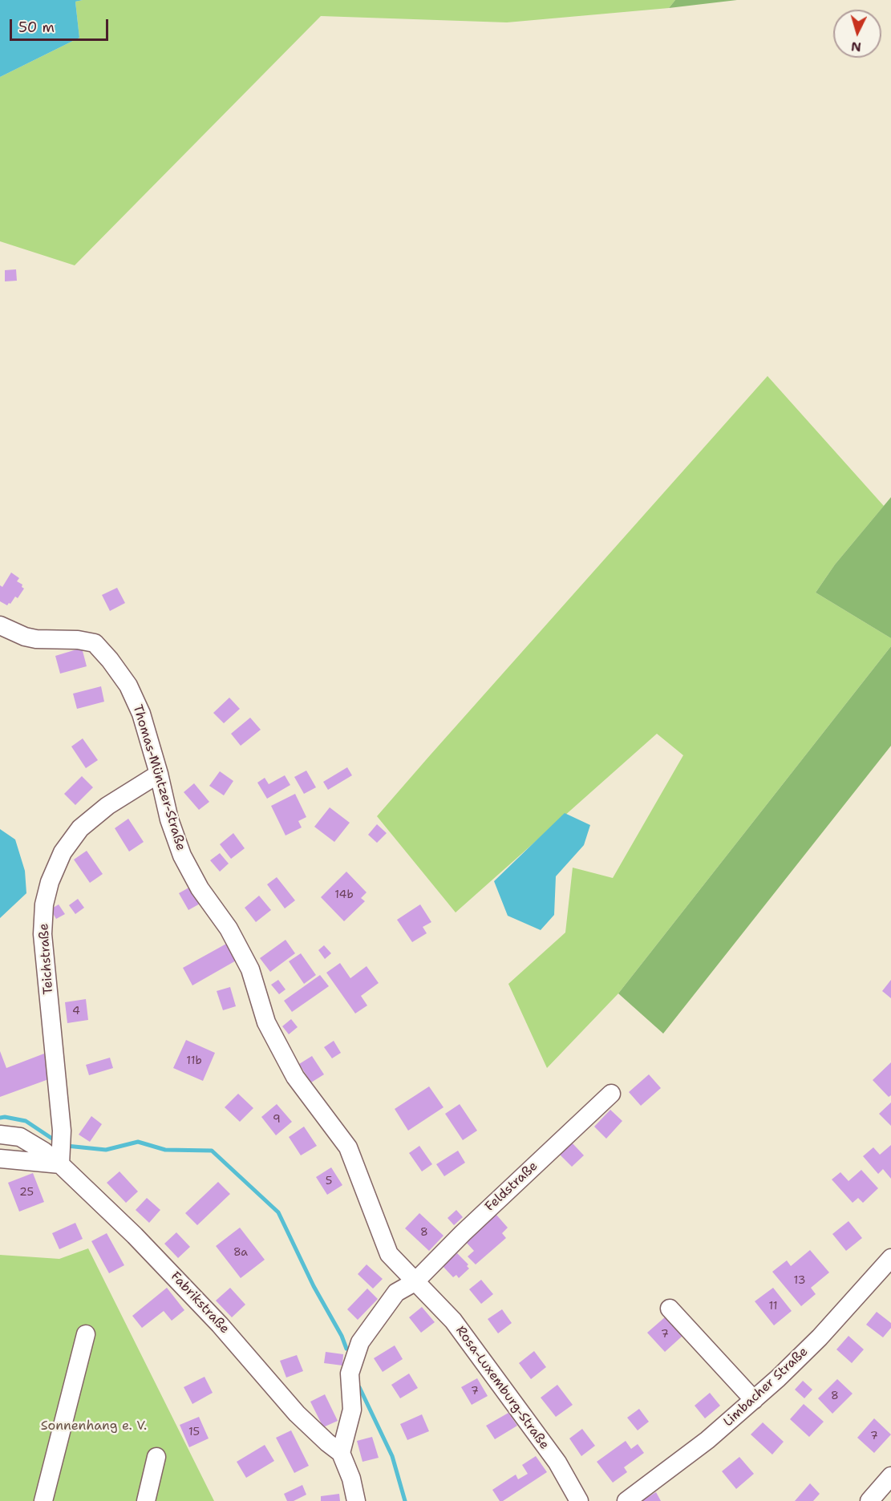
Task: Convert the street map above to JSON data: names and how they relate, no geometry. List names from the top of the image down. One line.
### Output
{"streets":{"street":["Thomas-Müntzer-Straße","Teichstraße","Feldstraße","Fabrikstraße","Limbacher Straße","Rosa-Luxemburg-Straße"]},"crossings":[["Thomas-Müntzer-Straße","Teichstraße"],["Thomas-Müntzer-Straße","Feldstraße"],["Thomas-Müntzer-Straße","Rosa-Luxemburg-Straße"],["Teichstraße","Fabrikstraße"],["Feldstraße","Rosa-Luxemburg-Straße"]],"parks":["Sonnenhang e. V."],"house_numbers":["14b","4","11b","9","5","25","8","8a","13","11","7","7","8","15","7"],"scale_bar":"50 m","north":"bottom"}
